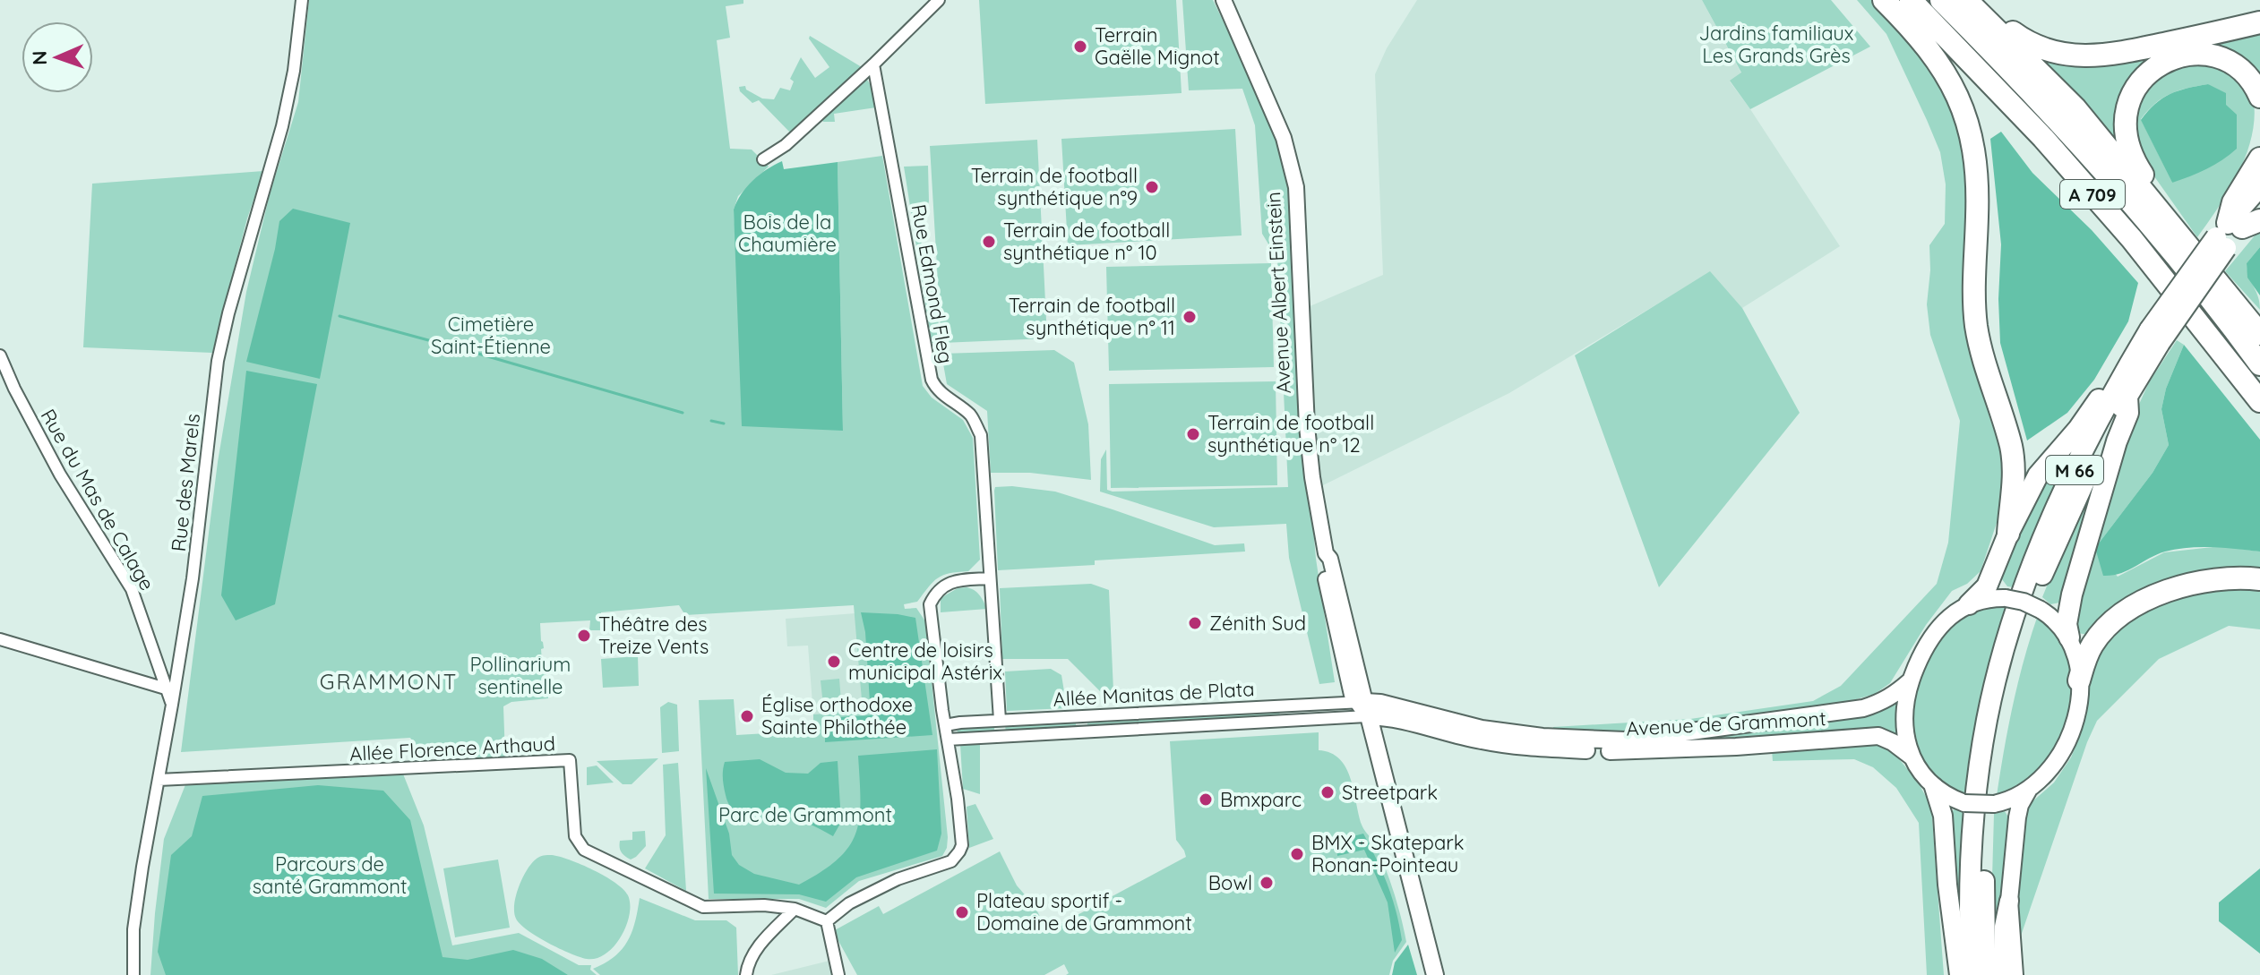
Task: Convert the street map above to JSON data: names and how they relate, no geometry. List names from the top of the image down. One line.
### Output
{"streets":{"highway":["A 709","M 66"],"main road":["Avenue Albert Einstein","Avenue de Grammont"],"street":["Rue Edmond Fleg","Rue des Marels","Rue du Mas de Calage","Allée Manitas de Plata","Allée Florence Arthaud"]},"crossings":[["Rue Edmond Fleg","Allée Manitas de Plata"],["Avenue Albert Einstein","Allée Manitas de Plata"],["Avenue Albert Einstein","Avenue de Grammont"],["M 66","Avenue de Grammont"],["Rue des Marels","Rue du Mas de Calage"],["Rue des Marels","Allée Florence Arthaud"],["Allée Manitas de Plata","Avenue de Grammont"]],"districts":["GRAMMONT"],"parks":["Jardins familiaux Les Grands Grès","Bois de la Chaumière","Cimetière Saint-Étienne","Pollinarium sentinelle","Parc de Grammont","Parcours de santé Grammont"],"places":["Terrain Gaëlle Mignot","Terrain de football synthétique n°9","Terrain de football synthétique n° 10","Terrain de football synthétique n° 11","Terrain de football synthétique n° 12","Zénith Sud","Théâtre des Treize Vents","Centre de loisirs municipal Astérix","Église orthodoxe Sainte Philothée","Streetpark","Bmxparc","BMX - Skatepark Ronan-Pointeau","Bowl","Plateau sportif - Domaine de Grammont"],"north":"left"}
